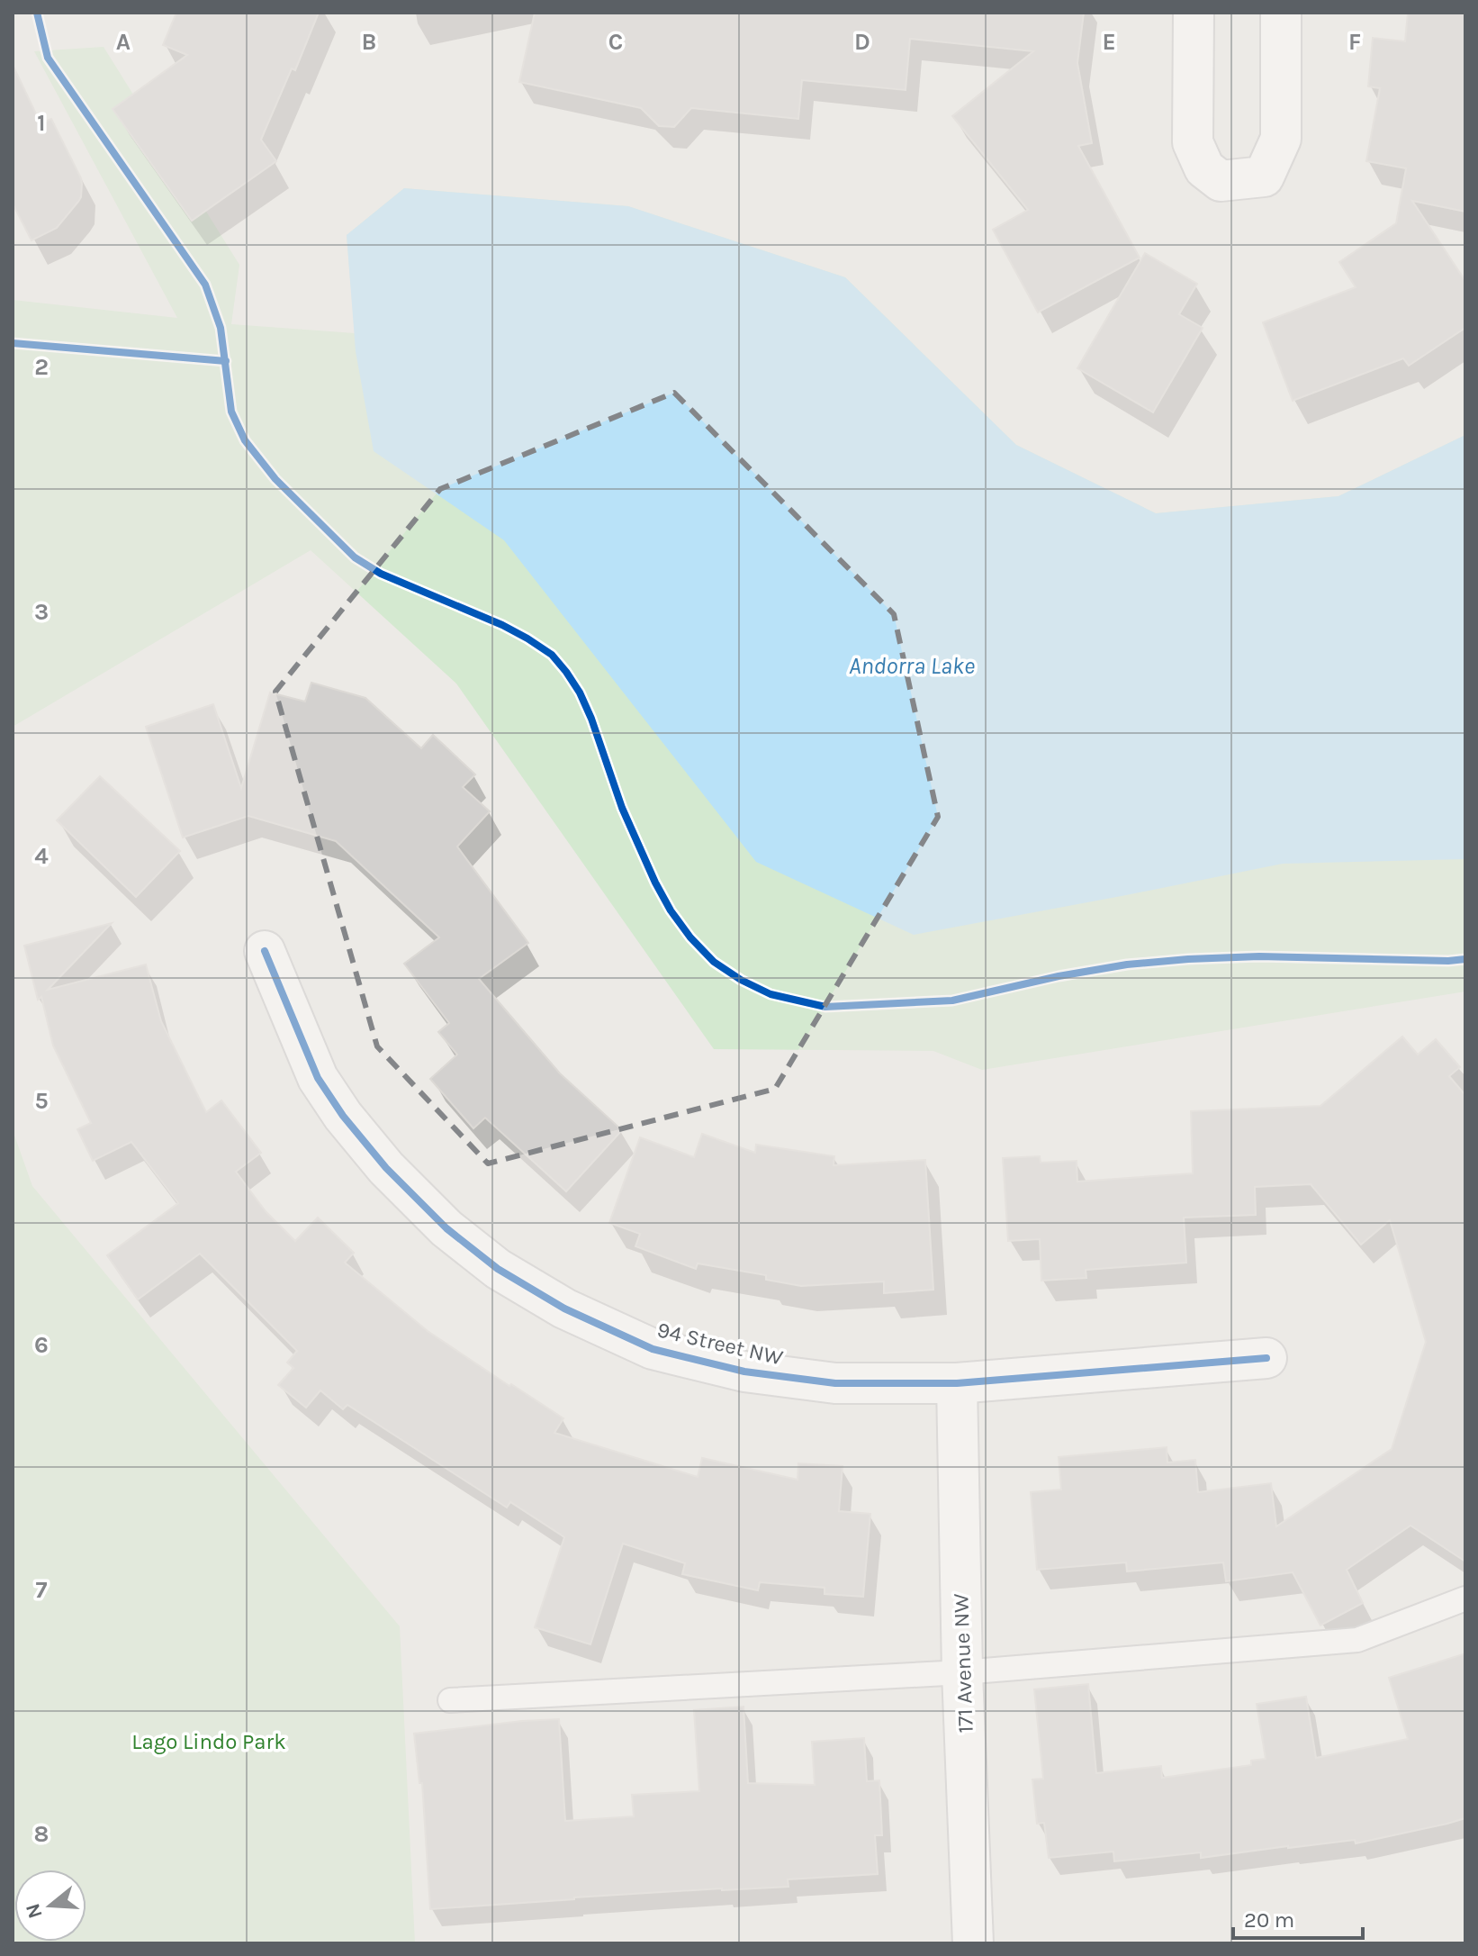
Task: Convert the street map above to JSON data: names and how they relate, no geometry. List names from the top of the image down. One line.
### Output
{"streets":{"street":["94 Street NW","171 Avenue NW"]},"crossings":[["94 Street NW","171 Avenue NW"]],"water":["Andorra Lake"],"parks":["Lago Lindo Park"],"scale_bar":"20 m","north":"left","grid":{"columns":["A","B","C","D","E","F"],"rows":["1","2","3","4","5","6","7","8"]}}
